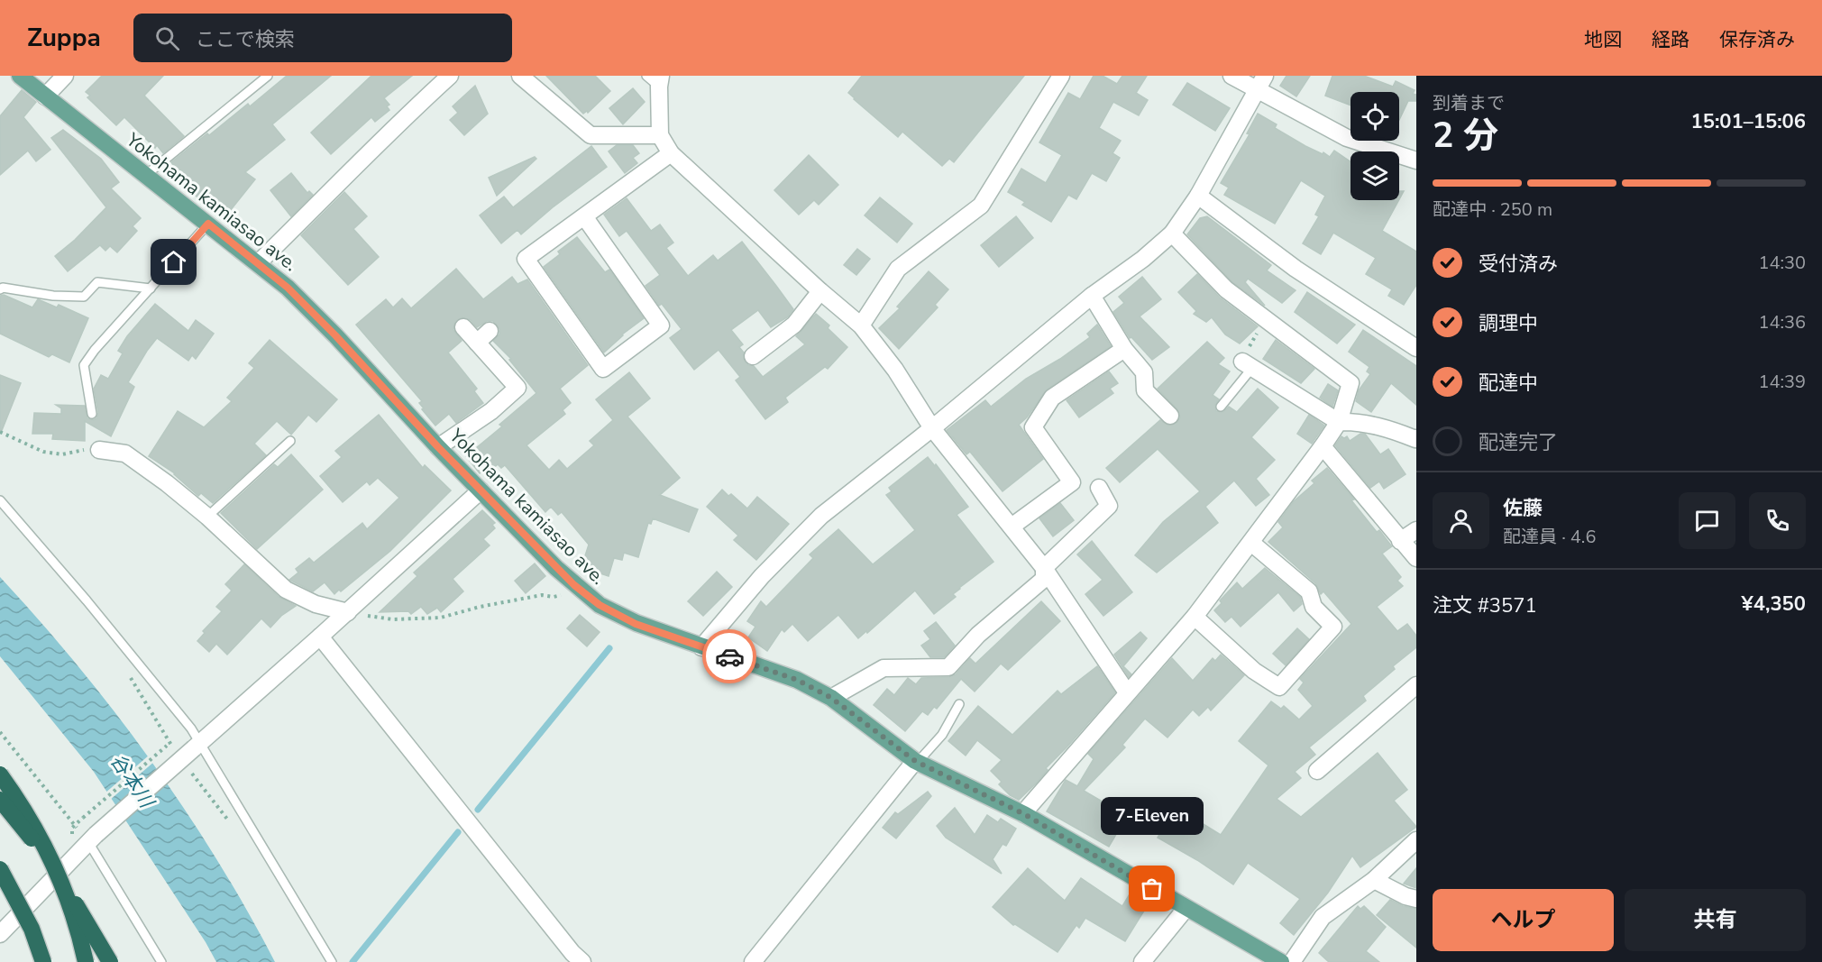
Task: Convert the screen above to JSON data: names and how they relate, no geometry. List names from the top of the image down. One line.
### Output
{"streets":{"main road":["Yokohama kamiasao ave."]},"water":["谷本川"],"places":["7-Eleven"],"page":{"header":"Zuppa","search":"ここで検索","nav":["地図","経路","保存済み"],"heading":["2 分","到着まで","15:01–15:06"],"panel":["佐藤","配達員 · 4.6","注文 #3571","¥4,350"],"bar":"配達中 · 250 m","list":[["受付済み","14:30"],["調理中","14:36"],["配達中","14:39"],"配達完了"],"bubble":"7-Eleven","buttons":["ヘルプ","共有"]}}
